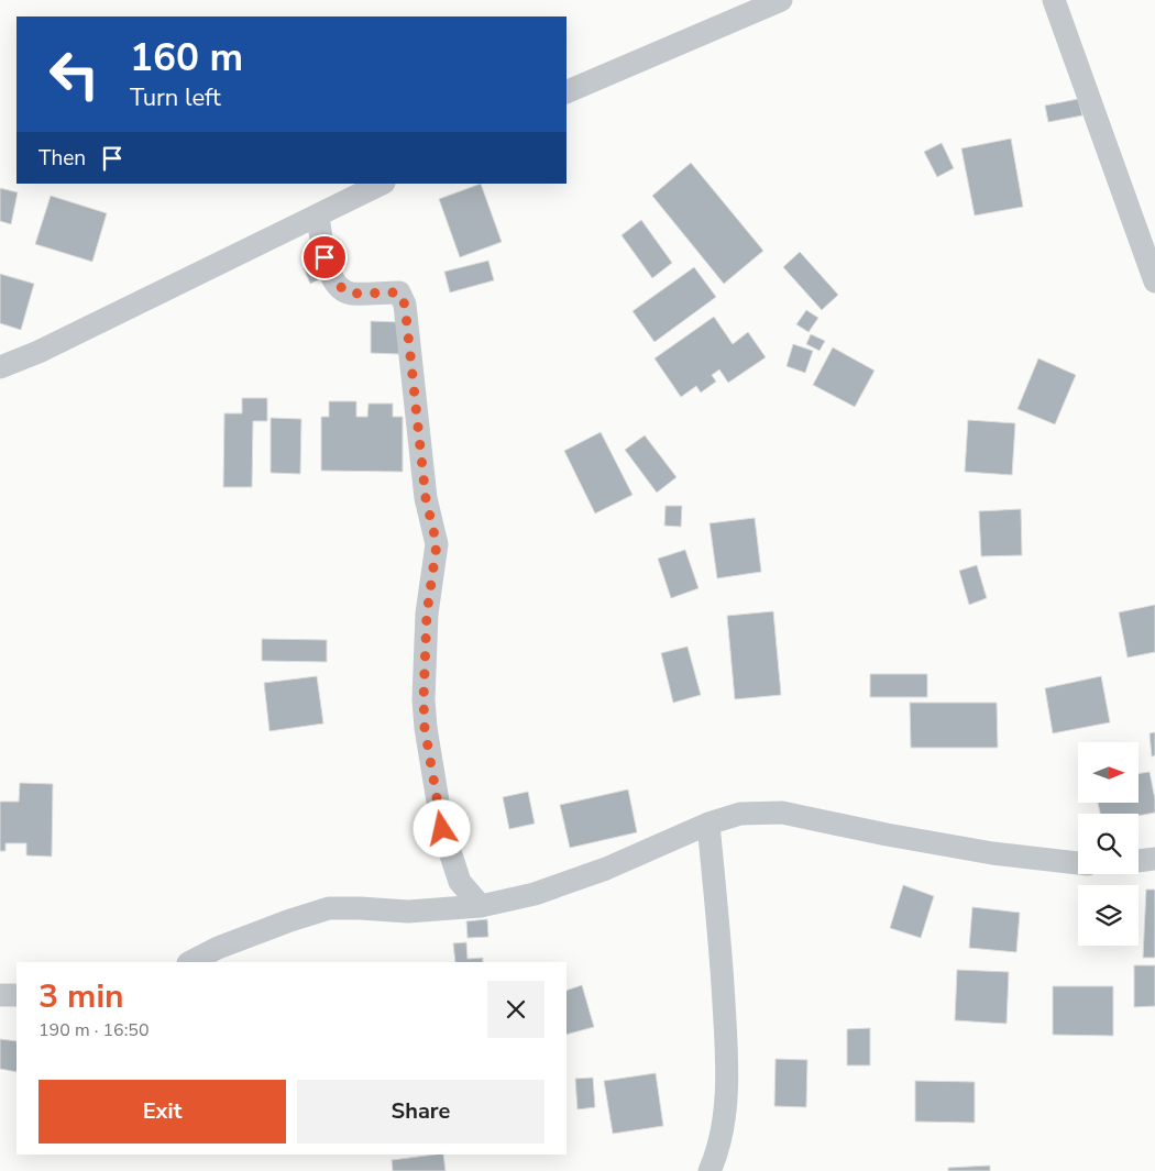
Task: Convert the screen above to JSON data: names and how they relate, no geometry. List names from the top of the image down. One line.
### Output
{"north":"right","page":{"turn":["160 m","Turn left"],"then":"Then","heading":["3 min","190 m · 16:50"],"buttons":["Exit","Share"]}}
